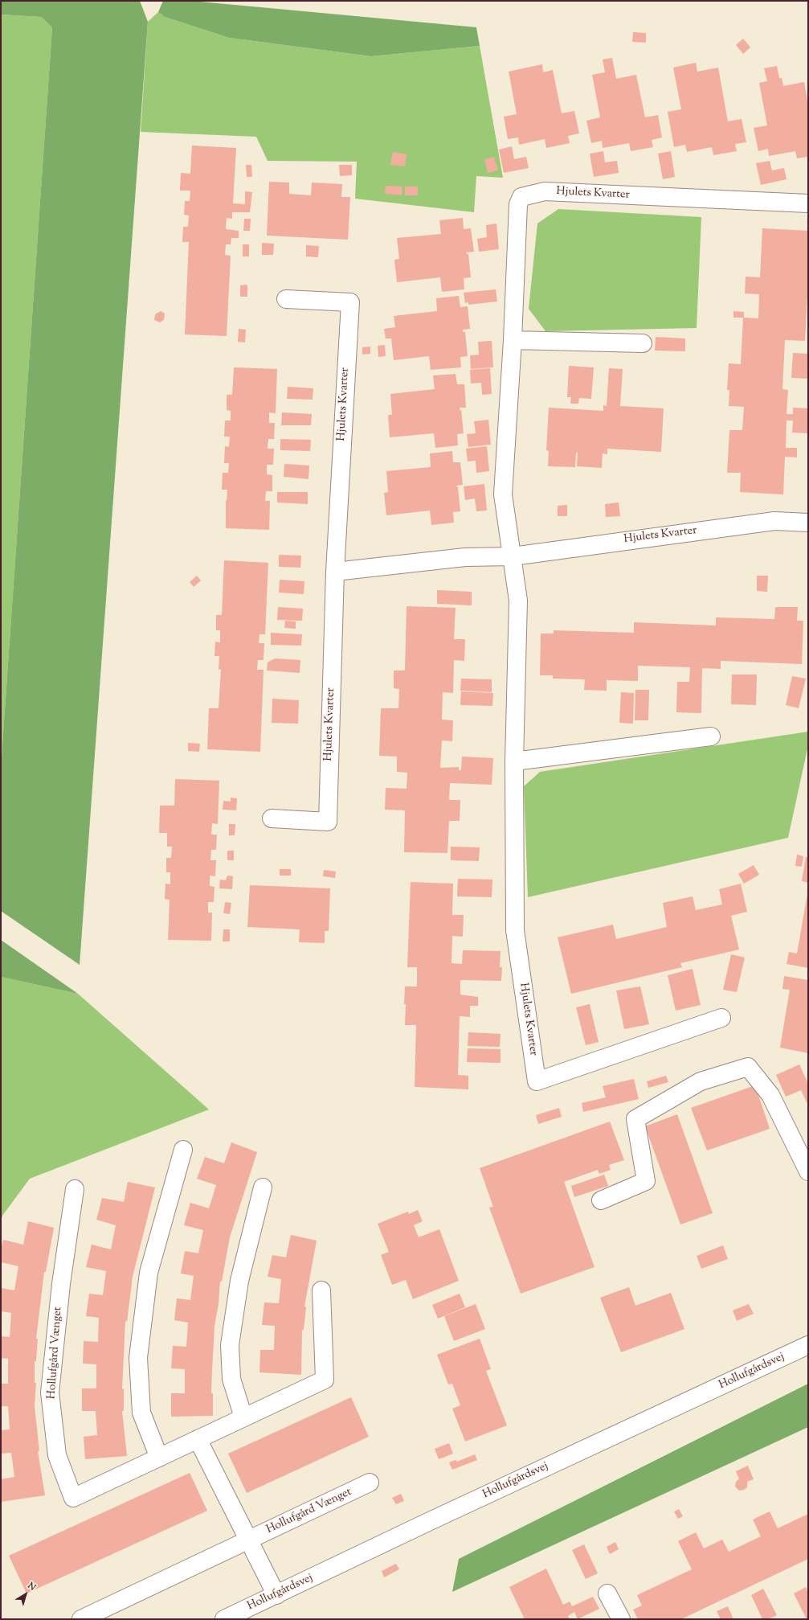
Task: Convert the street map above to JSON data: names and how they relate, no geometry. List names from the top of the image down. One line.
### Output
{"streets":{"street":["Hjulets Kvarter","Hollufgård Vænget","Hollufgårdsvej"]},"north":"top right"}
